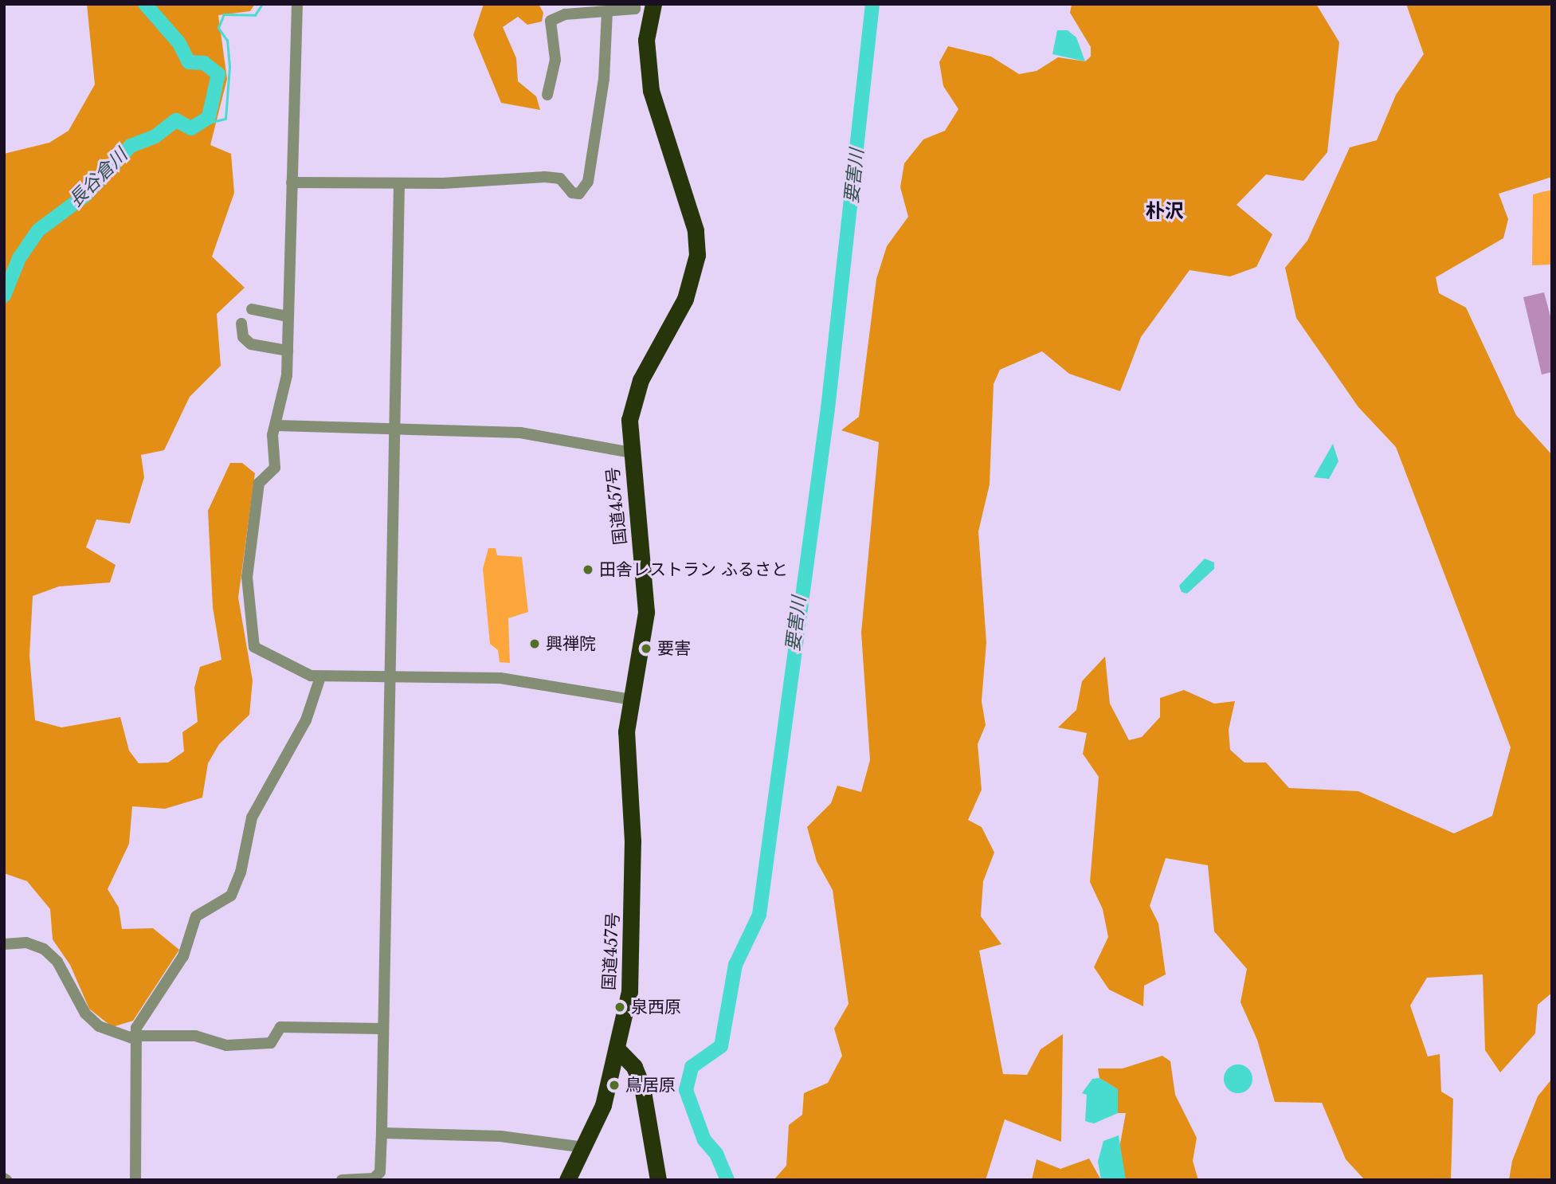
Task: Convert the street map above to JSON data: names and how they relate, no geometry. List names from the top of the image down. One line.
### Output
{"streets":{"highway":["国道457号"]},"districts":["朴沢"],"water":["要害川","長谷倉川"],"places":["田舎レストラン ふるさと","興禅院","要害","泉西原","鳥居原"]}
